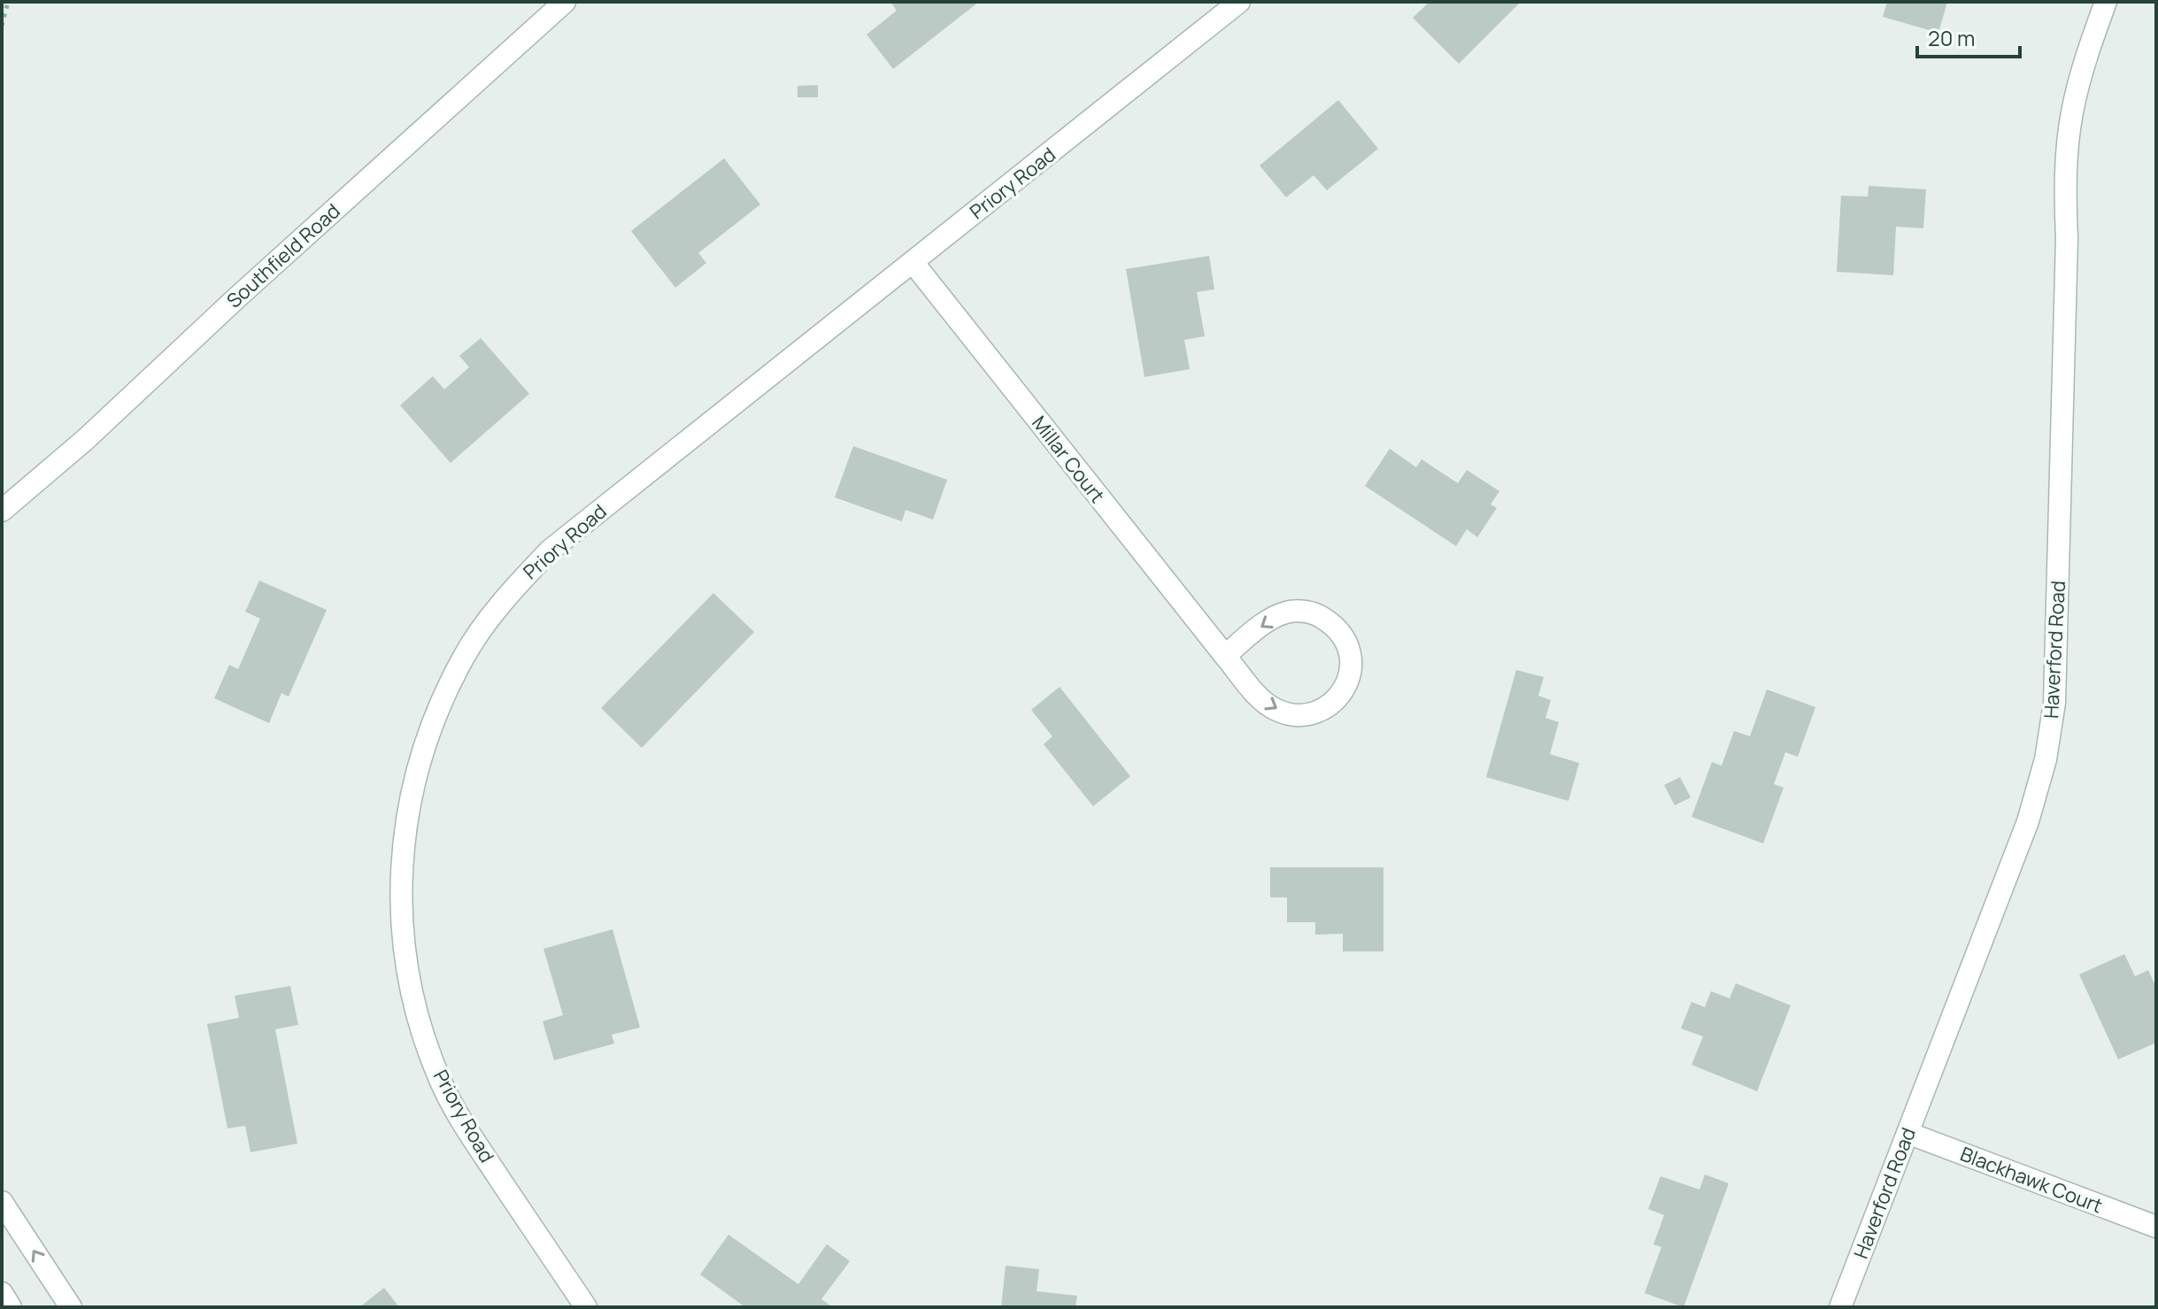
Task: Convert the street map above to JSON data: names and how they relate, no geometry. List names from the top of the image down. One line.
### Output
{"streets":{"street":["Priory Road","Southfield Road","Millar Court","Haverford Road","Blackhawk Court"]},"crossings":[["Priory Road","Millar Court"],["Haverford Road","Blackhawk Court"]],"scale_bar":"20 m"}
